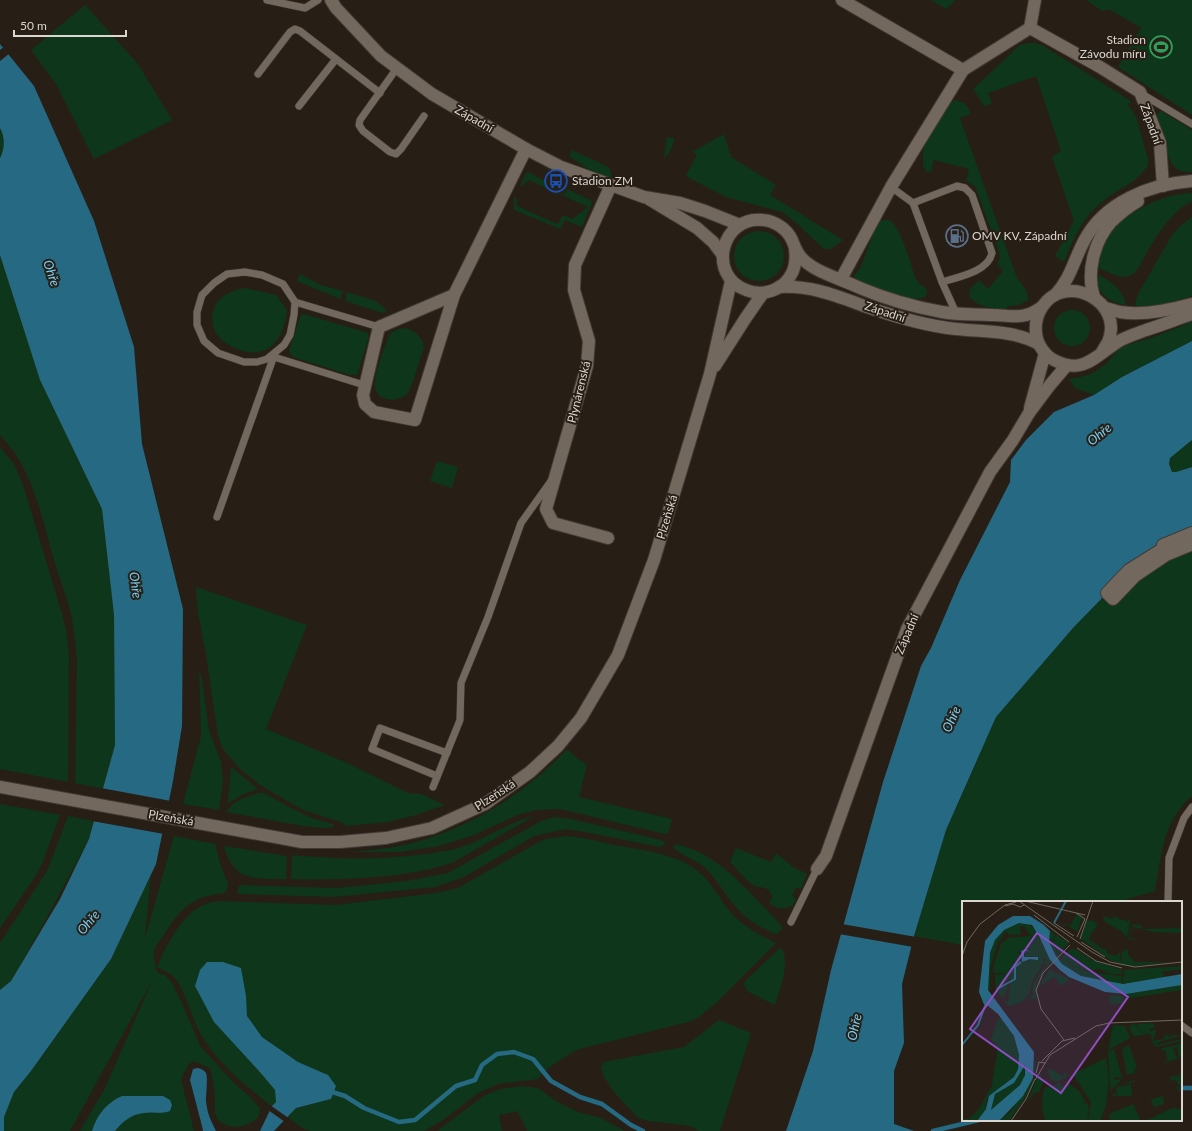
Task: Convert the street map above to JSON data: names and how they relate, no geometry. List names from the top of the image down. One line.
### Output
{"streets":{"street":["Západní","Plynárenská","Plzeňská"]},"crossings":[["Západní","Plynárenská"],["Západní","Plzeňská"]],"water":["Ohře"],"places":{"sports":["Stadion Závodu míru"],"bus stop":["Stadion ZM"],"fuel station":["OMV KV, Západní"]},"scale_bar":"50 m"}
